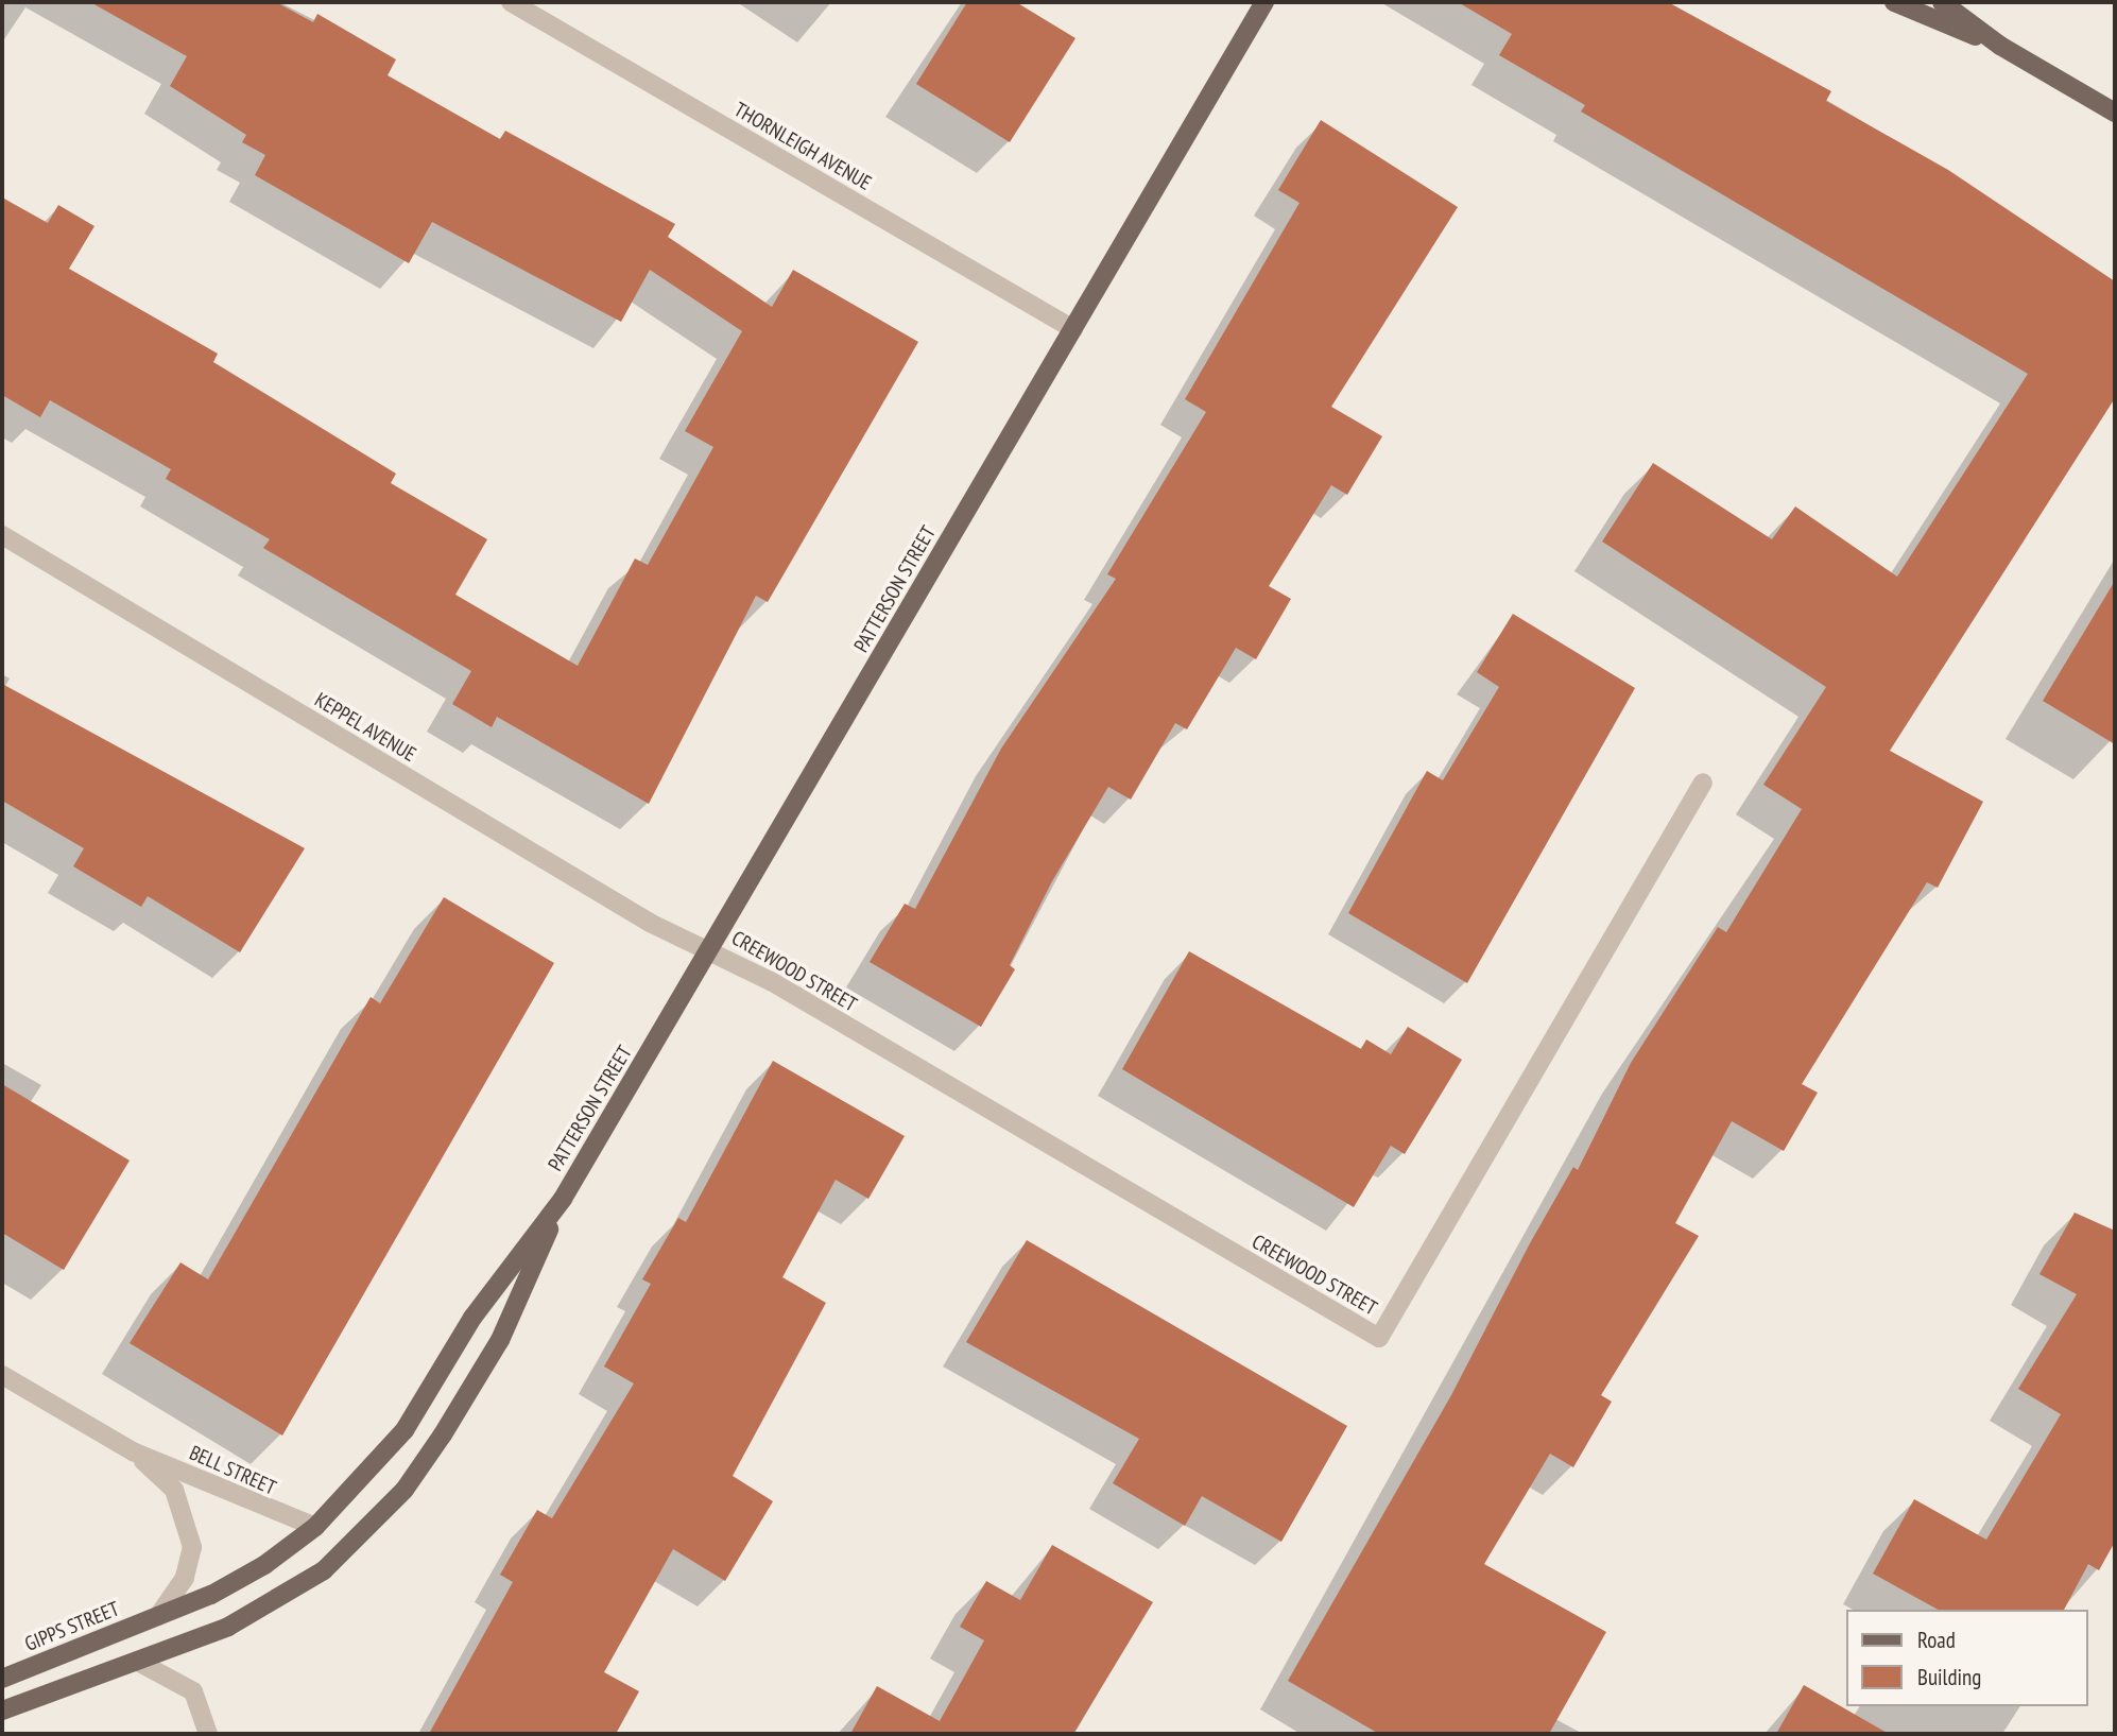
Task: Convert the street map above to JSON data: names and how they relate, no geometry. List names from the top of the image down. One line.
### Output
{"streets":{"main road":["PATTERSON STREET","GIPPS STREET"],"street":["THORNLEIGH AVENUE","KEPPEL AVENUE","CREEWOOD STREET","BELL STREET"]},"crossings":[["THORNLEIGH AVENUE","PATTERSON STREET"],["PATTERSON STREET","KEPPEL AVENUE"],["PATTERSON STREET","CREEWOOD STREET"],["PATTERSON STREET","BELL STREET"],["PATTERSON STREET","GIPPS STREET"],["KEPPEL AVENUE","CREEWOOD STREET"],["BELL STREET","GIPPS STREET"]],"legend":["Road","Building"]}
